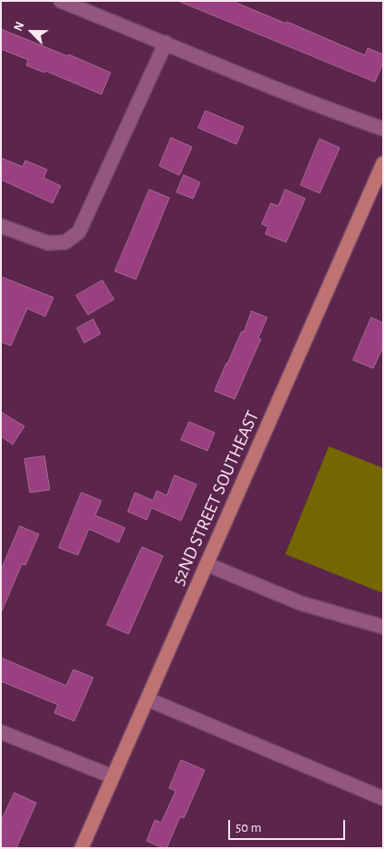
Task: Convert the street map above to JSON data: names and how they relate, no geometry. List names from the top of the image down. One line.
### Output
{"streets":{"main road":["52ND STREET SOUTHEAST"]},"scale_bar":"50 m","north":"top left"}
